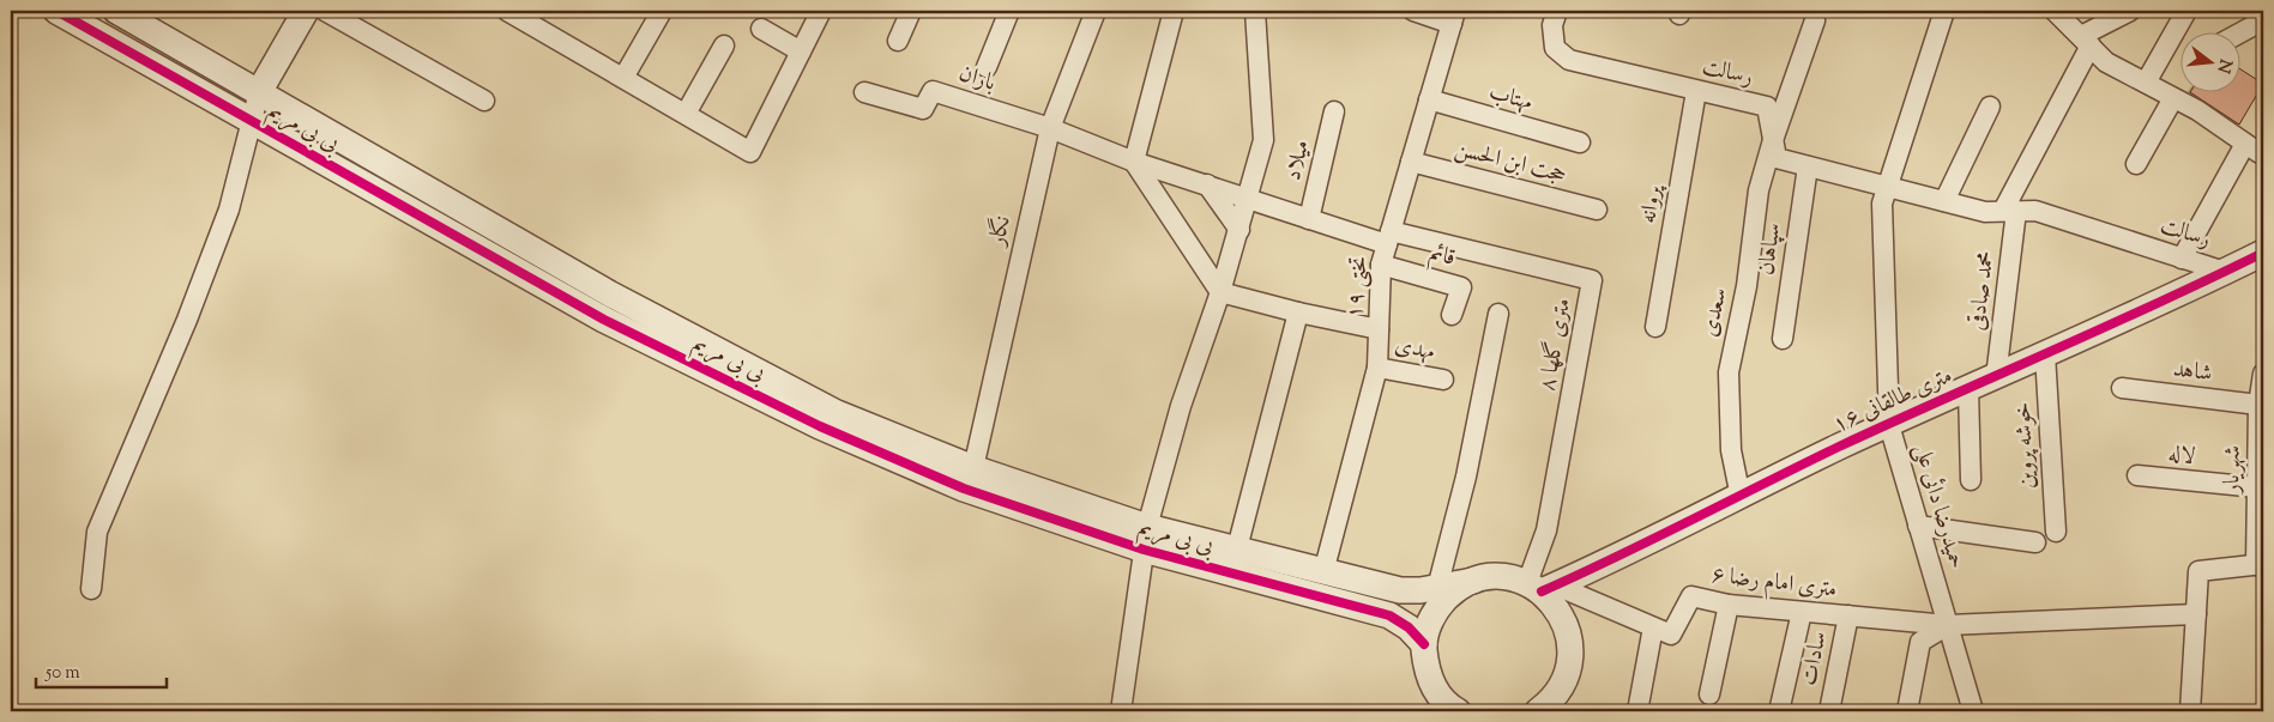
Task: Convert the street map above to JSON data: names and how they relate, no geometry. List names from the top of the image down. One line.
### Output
{"streets":{"street":["رسالت","باران","مهتاب","بی بی مریم","میلاد","حجت ابن الحسن","پروانه","نگار","سپاهان","قائم","تختی ۱۹","محمد صادقی","سعدی","۸ متری گلها","مهدی","شاهد","۱۶ متری طالقانی","خوشه پروین","لاله","شهریار","حمیدرضا دائی علی","۶ متری امام رضا","سادات"]},"crossings":[["رسالت","پروانه"],["رسالت","سپاهان"],["رسالت","محمد صادقی"],["رسالت","سعدی"],["رسالت","۱۶ متری طالقانی"],["رسالت","حمیدرضا دائی علی"],["باران","نگار"],["مهتاب","تختی ۱۹"],["بی بی مریم","نگار"],["بی بی مریم","تختی ۱۹"],["بی بی مریم","۸ متری گلها"],["بی بی مریم","۱۶ متری طالقانی"],["بی بی مریم","۶ متری امام رضا"],["حجت ابن الحسن","تختی ۱۹"],["قائم","تختی ۱۹"],["تختی ۱۹","۸ متری گلها"],["تختی ۱۹","مهدی"],["محمد صادقی","۱۶ متری طالقانی"],["سعدی","۱۶ متری طالقانی"],["۸ متری گلها","۱۶ متری طالقانی"],["۸ متری گلها","۶ متری امام رضا"],["شاهد","شهریار"],["۱۶ متری طالقانی","خوشه پروین"],["۱۶ متری طالقانی","حمیدرضا دائی علی"],["۱۶ متری طالقانی","۶ متری امام رضا"],["لاله","شهریار"],["حمیدرضا دائی علی","۶ متری امام رضا"],["۶ متری امام رضا","سادات"]],"scale_bar":"50 m","north":"right"}
